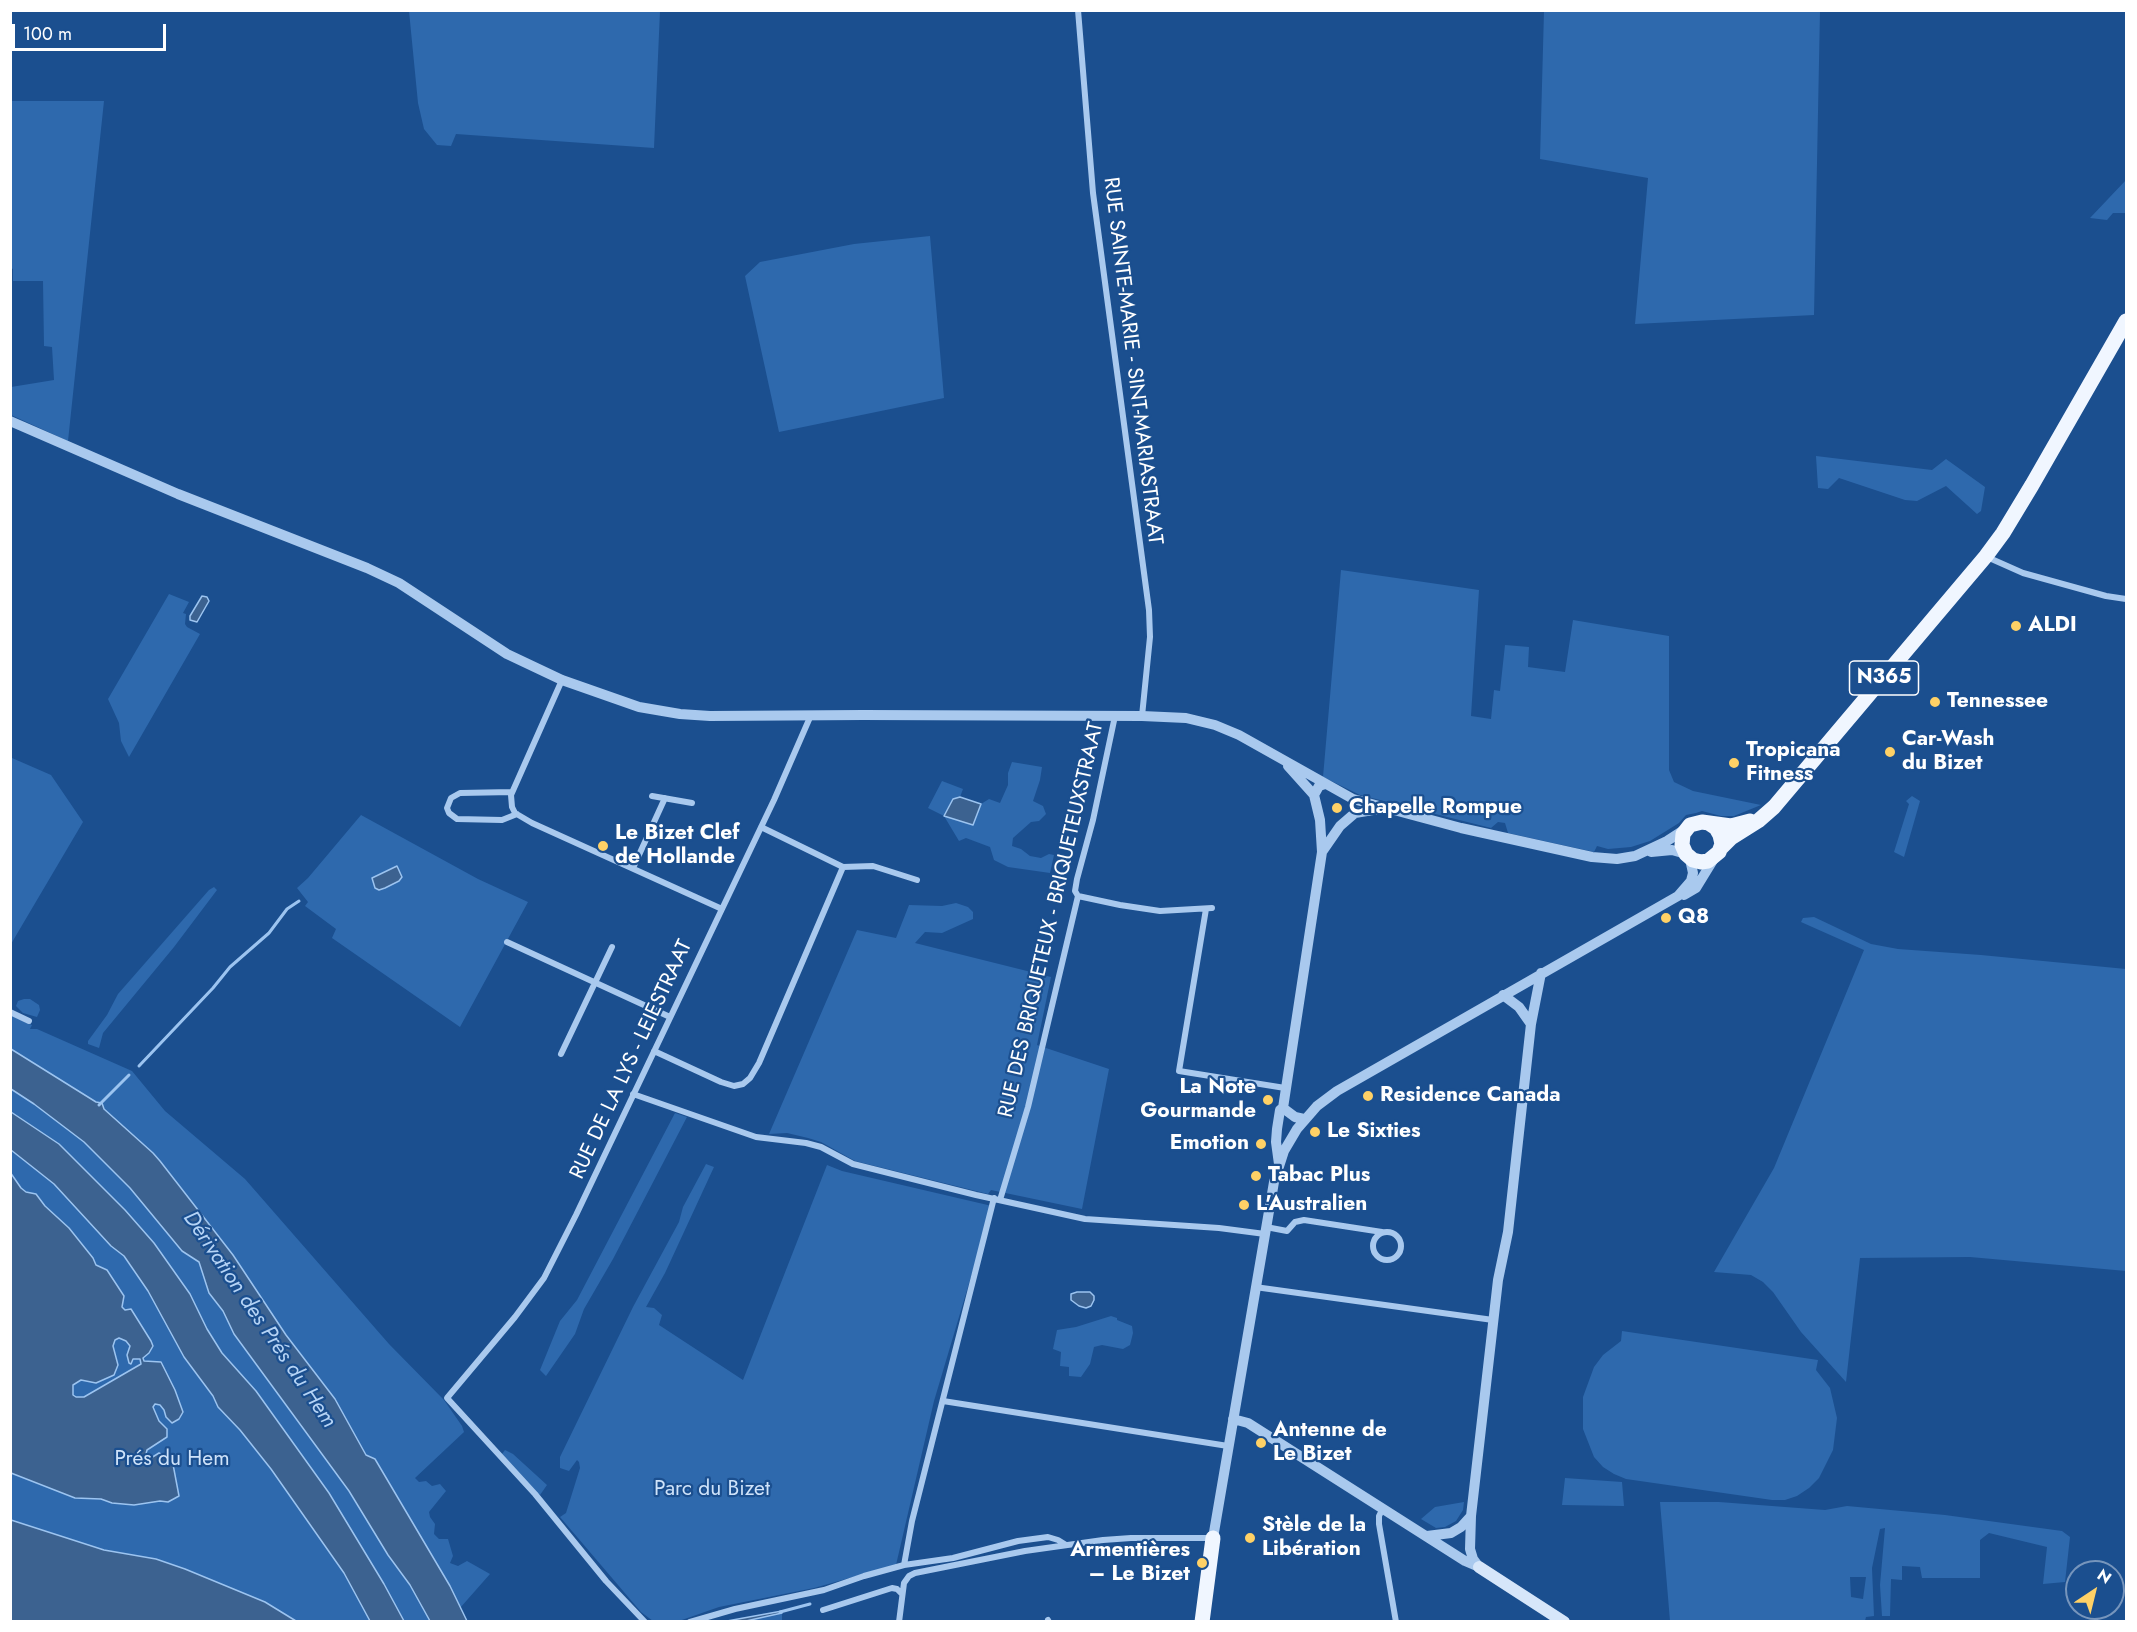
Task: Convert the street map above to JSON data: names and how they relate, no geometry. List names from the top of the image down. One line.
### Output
{"streets":{"main road":["N365"],"street":["RUE SAINTE-MARIE - SINT-MARIASTRAAT","RUE DES BRIQUETEUX - BRIQUETEUXSTRAAT","RUE DE LA LYS - LEIESTRAAT"]},"water":["Dérivation des Prés du Hem"],"parks":["Prés du Hem","Parc du Bizet"],"places":["ALDI","Tennessee","Car-Wash du Bizet","Tropicana Fitness","Chapelle Rompue","Le Bizet Clef de Hollande","Q8","Residence Canada","La Note Gourmande","Le Sixties","Emotion","Tabac Plus","L'Australien","Antenne de Le Bizet","Stèle de la Libération","Armentières – Le Bizet"],"scale_bar":"100 m","north":"top right"}
